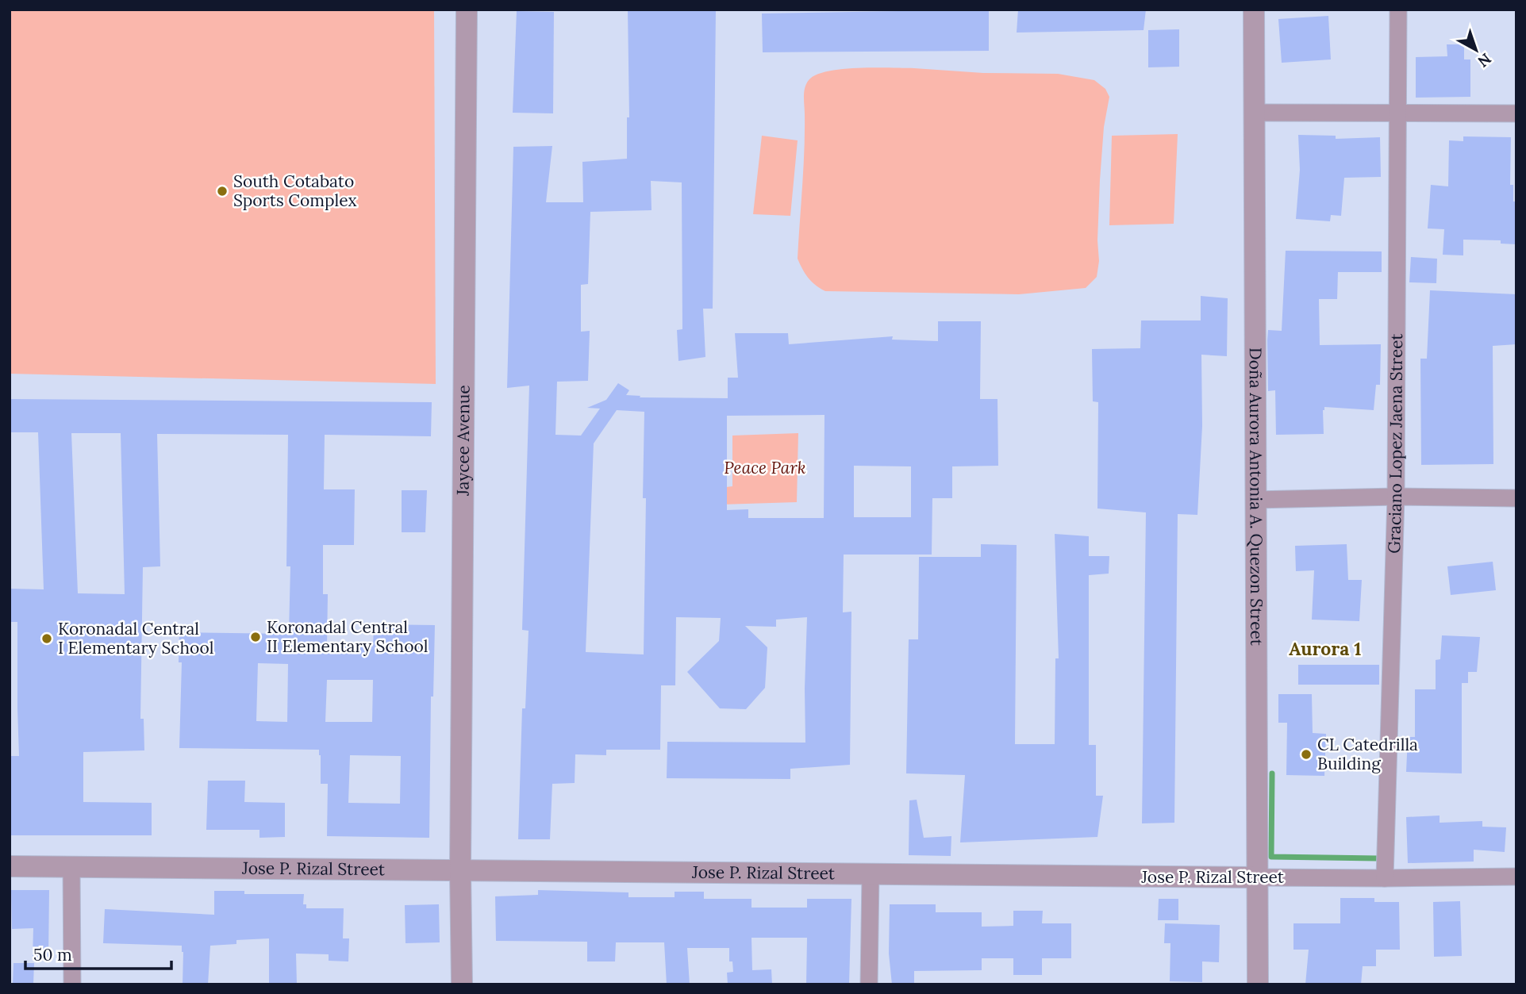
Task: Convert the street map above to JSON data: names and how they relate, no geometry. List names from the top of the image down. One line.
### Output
{"streets":{"street":["Jaycee Avenue","Graciano Lopez Jaena Street","Doña Aurora Antonia A. Quezon Street","Jose P. Rizal Street"]},"crossings":[["Jaycee Avenue","Jose P. Rizal Street"],["Graciano Lopez Jaena Street","Jose P. Rizal Street"],["Doña Aurora Antonia A. Quezon Street","Jose P. Rizal Street"]],"districts":["Aurora 1"],"parks":["Peace Park"],"places":["South Cotabato Sports Complex","Koronadal Central II Elementary School","Koronadal Central I Elementary School","CL Catedrilla Building"],"scale_bar":"50 m","north":"bottom right"}
